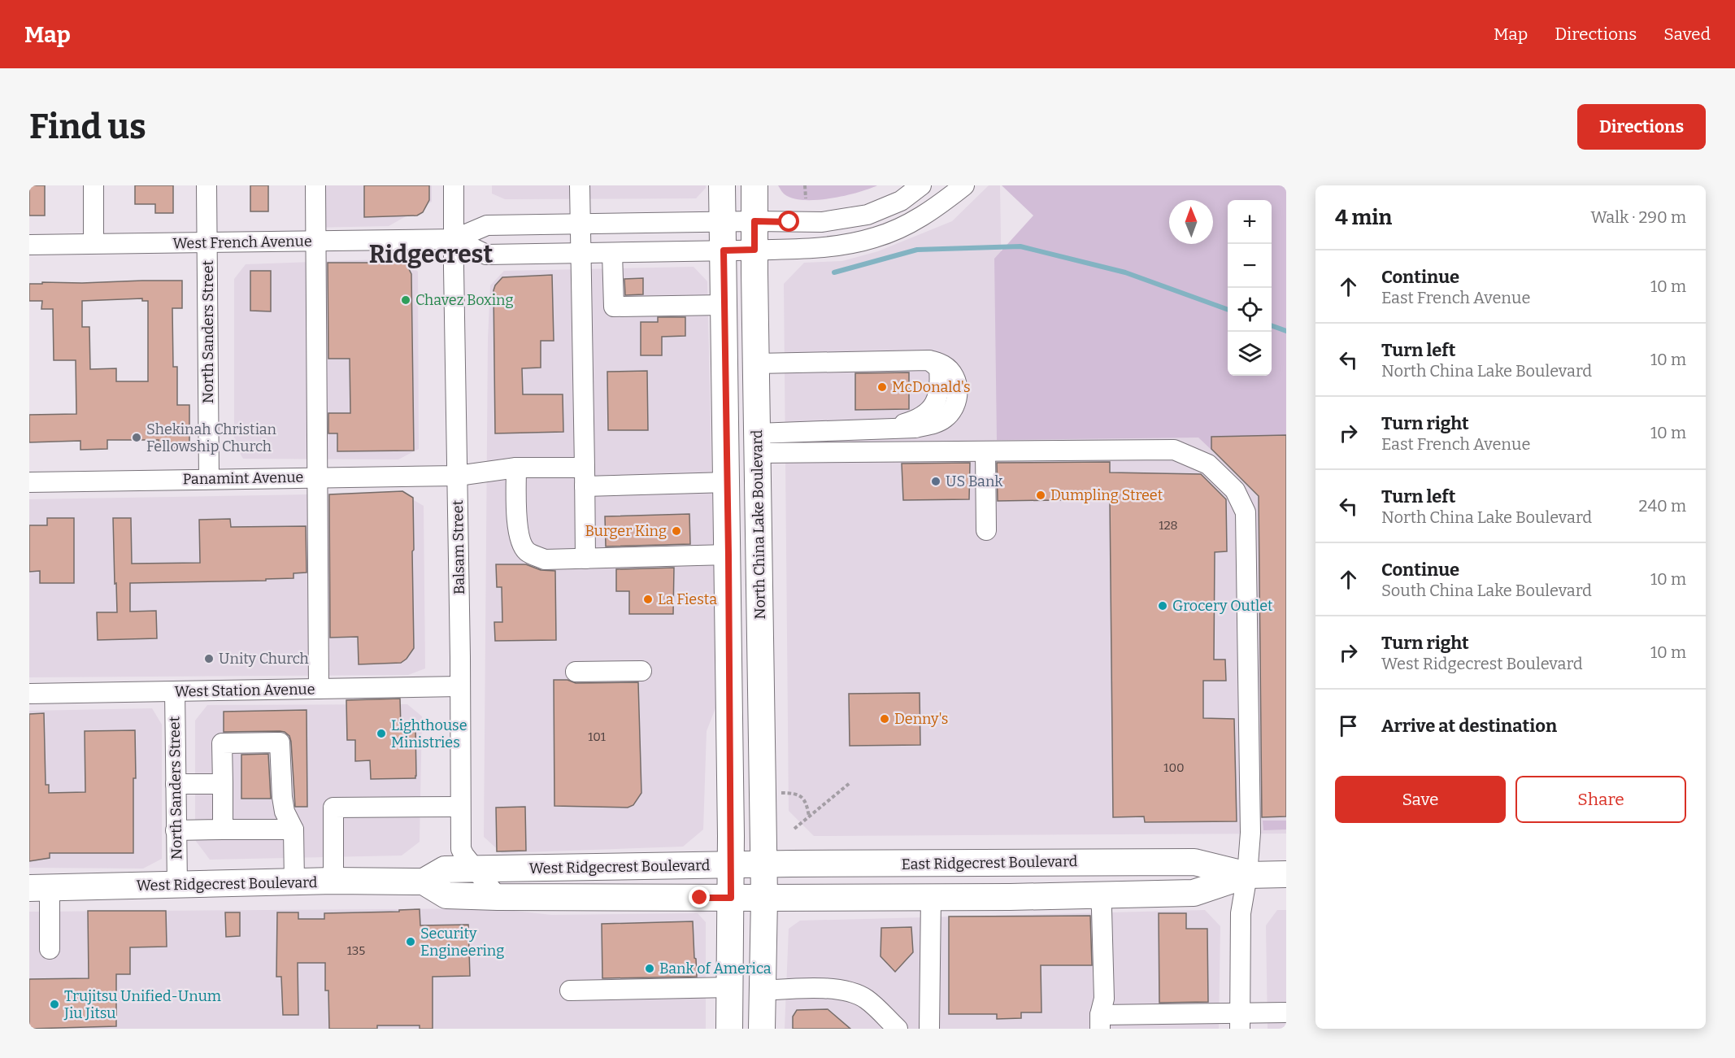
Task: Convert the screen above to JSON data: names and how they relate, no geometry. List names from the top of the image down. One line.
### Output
{"streets":{"main road":["North China Lake Boulevard","East Ridgecrest Boulevard","West Ridgecrest Boulevard"],"street":["West French Avenue","North Sanders Street","Panamint Avenue","Balsam Street","West Station Avenue"]},"crossings":[["West French Avenue","North Sanders Street"],["West French Avenue","North China Lake Boulevard"],["West French Avenue","Balsam Street"],["North Sanders Street","Panamint Avenue"],["North Sanders Street","West Station Avenue"],["North Sanders Street","West Ridgecrest Boulevard"],["Panamint Avenue","North China Lake Boulevard"],["Panamint Avenue","Balsam Street"],["North China Lake Boulevard","East Ridgecrest Boulevard"],["North China Lake Boulevard","West Ridgecrest Boulevard"],["Balsam Street","West Station Avenue"],["Balsam Street","West Ridgecrest Boulevard"],["East Ridgecrest Boulevard","West Ridgecrest Boulevard"]],"districts":["Ridgecrest"],"places":["Chavez Boxing","McDonald's","Shekinah Christian Fellowship Church","US Bank","Dumpling Street","Burger King","La Fiesta","Grocery Outlet","Unity Church","Denny's","Lighthouse Ministries","Security Engineering","Bank of America","Trujitsu Unified-Unum Jiu Jitsu"],"house_numbers":["128","101","100","135"],"north":"top","page":{"header":"Map","nav":["Map","Directions","Saved"],"buttons":["Directions",["Save","Share"]],"title":"Find us","heading":["4 min","Walk · 290 m"],"map_buttons":["+","−"],"list":[["Continue","East French Avenue","10 m"],["Turn left","North China Lake Boulevard","10 m"],["Turn right","East French Avenue","10 m"],["Turn left","North China Lake Boulevard","240 m"],["Continue","South China Lake Boulevard","10 m"],["Turn right","West Ridgecrest Boulevard","10 m"],"Arrive at destination"]}}
